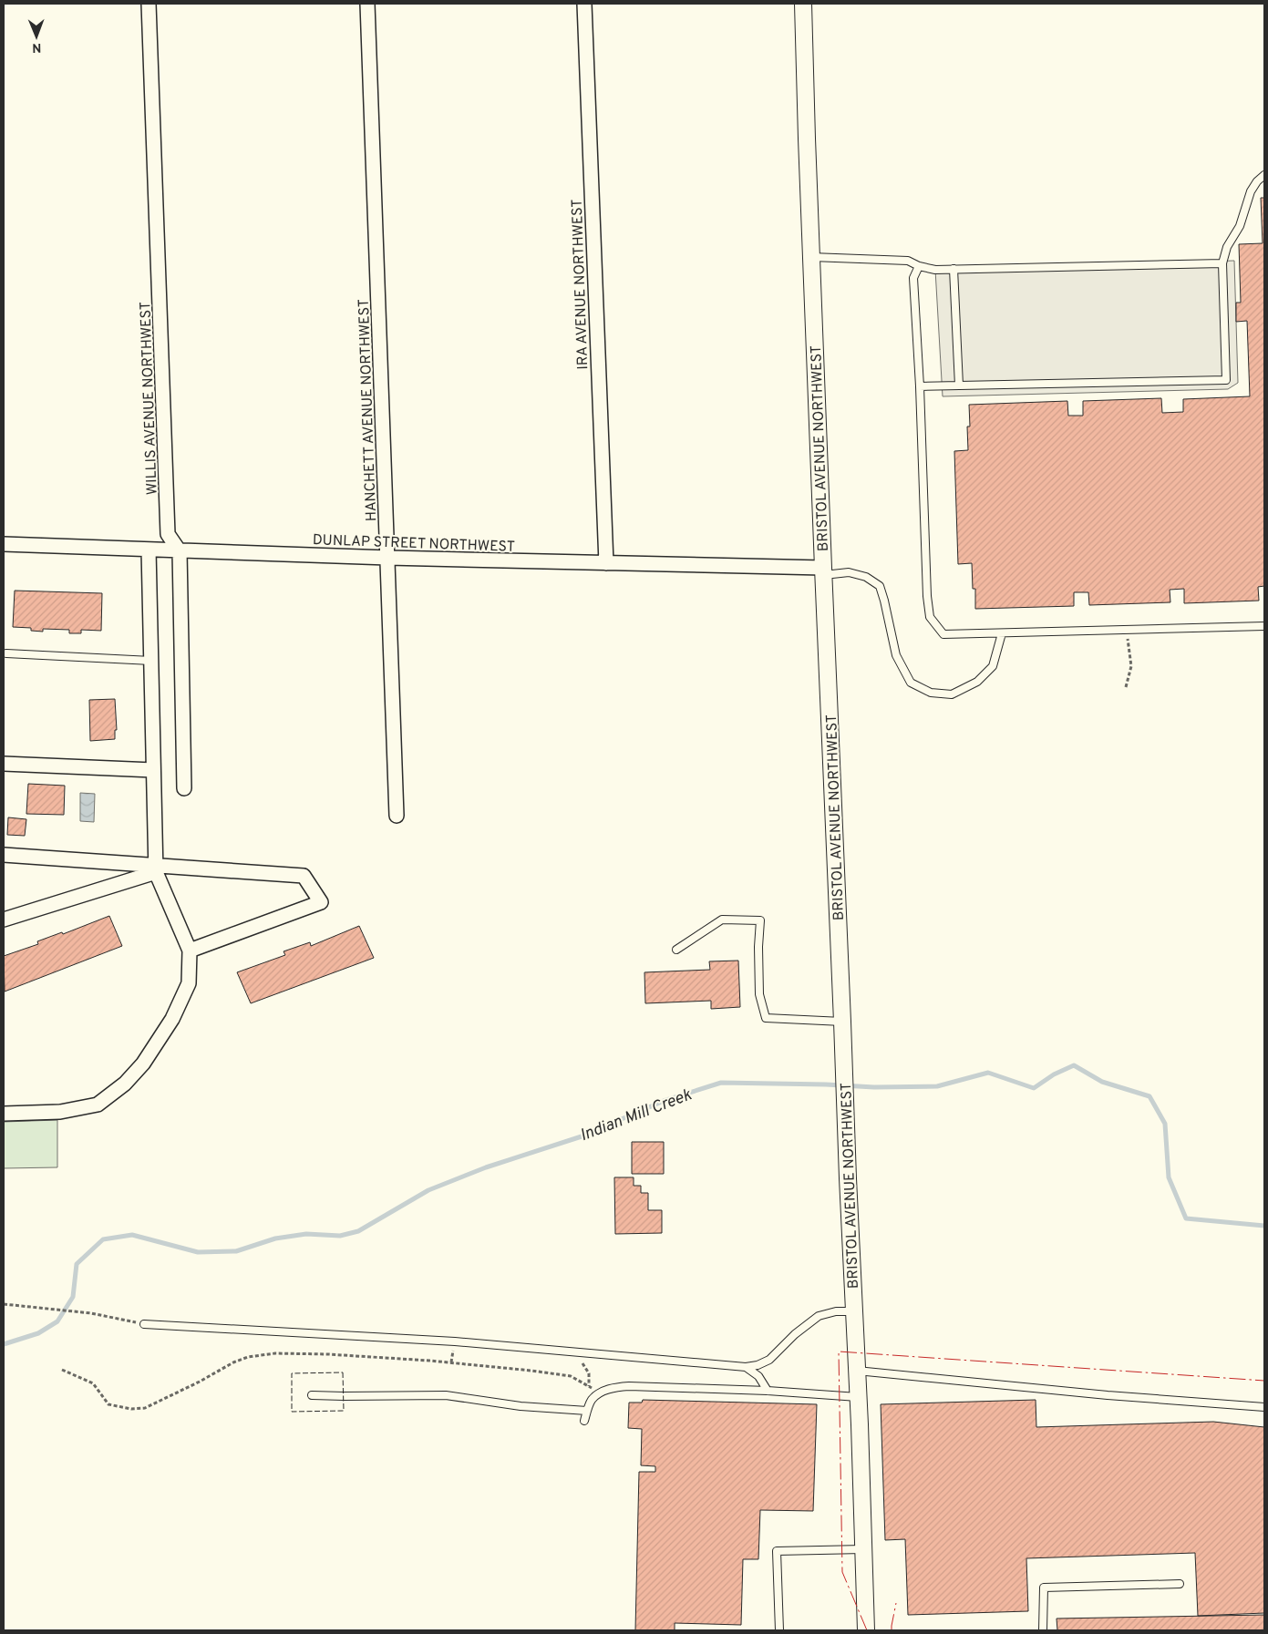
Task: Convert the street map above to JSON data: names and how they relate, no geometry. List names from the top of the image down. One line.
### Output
{"streets":{"street":["IRA AVENUE NORTHWEST","WILLIS AVENUE NORTHWEST","HANCHETT AVENUE NORTHWEST","BRISTOL AVENUE NORTHWEST","DUNLAP STREET NORTHWEST"]},"crossings":[["IRA AVENUE NORTHWEST","DUNLAP STREET NORTHWEST"],["WILLIS AVENUE NORTHWEST","DUNLAP STREET NORTHWEST"],["HANCHETT AVENUE NORTHWEST","DUNLAP STREET NORTHWEST"],["BRISTOL AVENUE NORTHWEST","DUNLAP STREET NORTHWEST"]],"water":["Indian Mill Creek"],"north":"bottom"}
